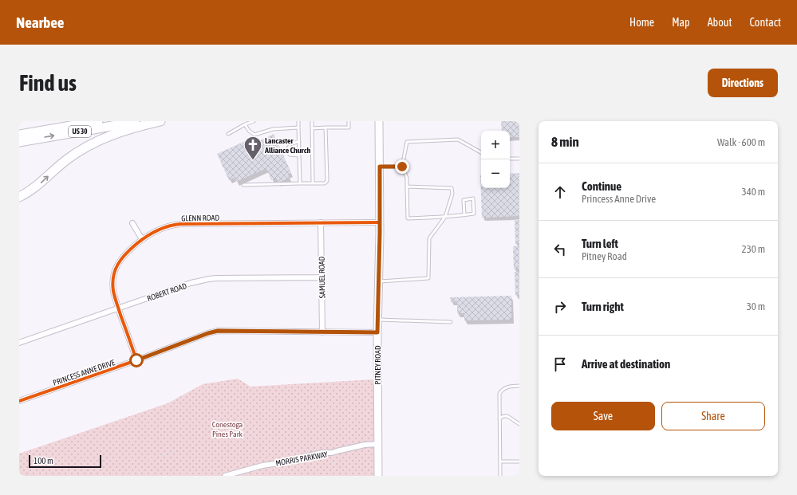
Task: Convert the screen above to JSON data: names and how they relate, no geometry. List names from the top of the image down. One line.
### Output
{"streets":{"highway":["US 30"],"main road":["PITNEY ROAD"],"street":["GLENN ROAD","SAMUEL ROAD","ROBERT ROAD","PRINCESS ANNE DRIVE","MORRIS PARKWAY"]},"crossings":[["GLENN ROAD","SAMUEL ROAD"],["GLENN ROAD","ROBERT ROAD"],["GLENN ROAD","PITNEY ROAD"],["GLENN ROAD","PRINCESS ANNE DRIVE"],["SAMUEL ROAD","ROBERT ROAD"],["SAMUEL ROAD","PRINCESS ANNE DRIVE"],["PITNEY ROAD","PRINCESS ANNE DRIVE"],["PITNEY ROAD","MORRIS PARKWAY"]],"parks":["Conestoga Pines Park"],"places":{"church":["Lancaster Alliance Church"]},"scale_bar":"100 m","page":{"header":"Nearbee","nav":["Home","Map","About","Contact"],"buttons":["Directions",["Save","Share"]],"title":"Find us","heading":["8 min","Walk · 600 m"],"map_buttons":["+","−"],"list":[["Continue","Princess Anne Drive","340 m"],["Turn left","Pitney Road","230 m"],["Turn right","30 m"],"Arrive at destination"],"scale":"100 m"}}
